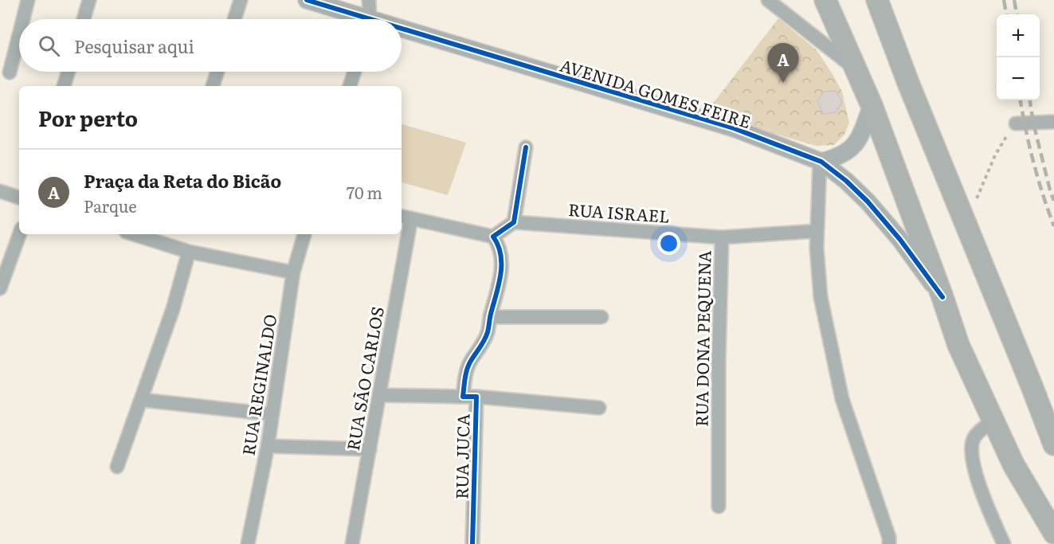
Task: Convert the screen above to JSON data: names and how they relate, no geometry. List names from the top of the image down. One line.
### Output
{"streets":{"street":["AVENIDA GOMES FEIRE","RUA ISRAEL","RUA DONA PEQUENA","RUA SÃO CARLOS","RUA REGINALDO","RUA JUCA"]},"crossings":[["RUA ISRAEL","RUA DONA PEQUENA"]],"page":{"map_buttons":["+","−"],"search":"Pesquisar aqui","pins":"A","heading":"Por perto","list":[{"mark":"A","name":"Praça da Reta do Bicão","note":"Parque","value":"70 m"}]}}
